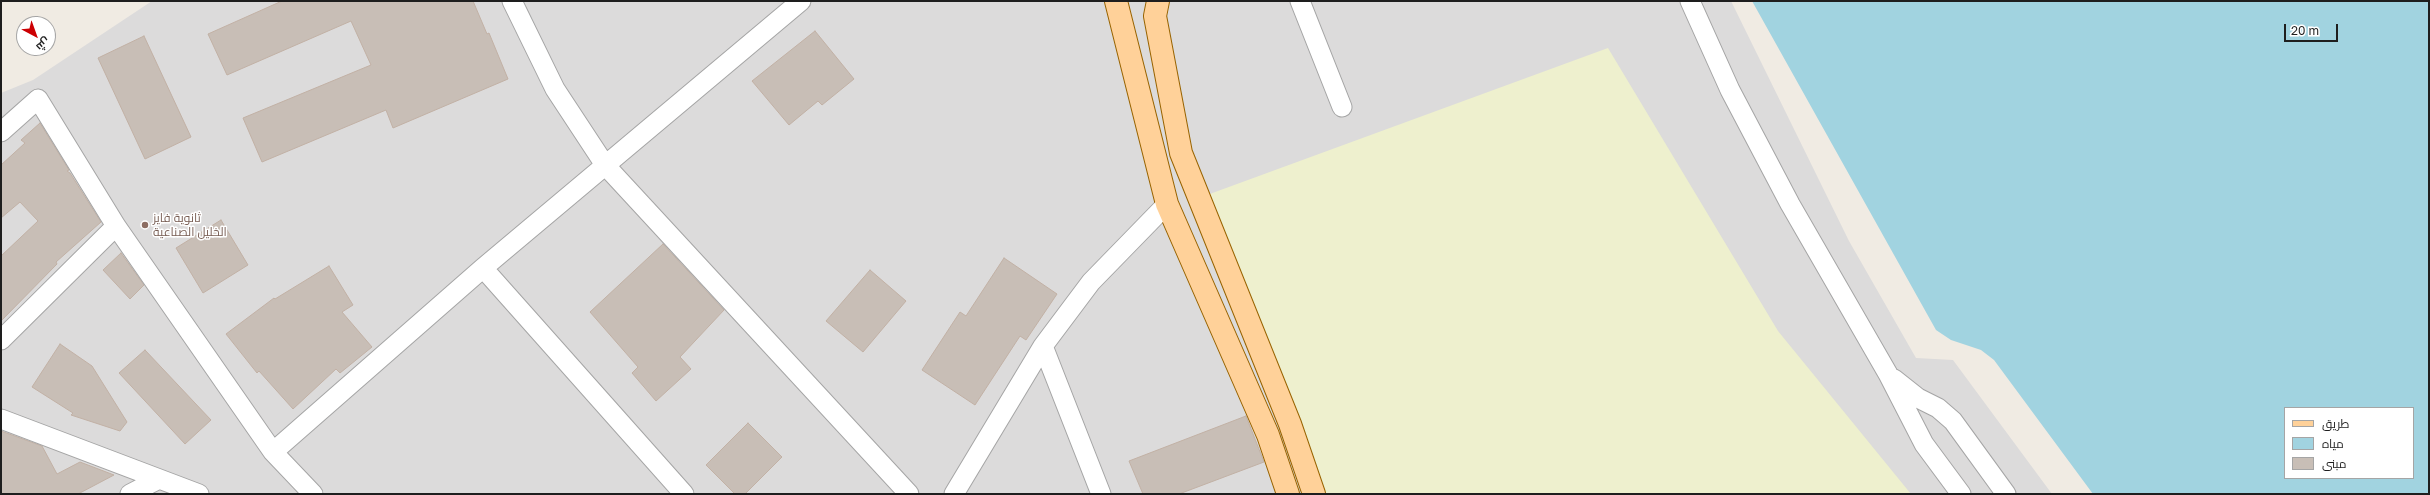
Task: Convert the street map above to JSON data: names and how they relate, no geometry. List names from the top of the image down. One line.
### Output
{"places":["ثانوية فايز الخليل الصناعية"],"legend":["طريق","مياه","مبنى"],"scale_bar":"20 m","north":"bottom right"}
